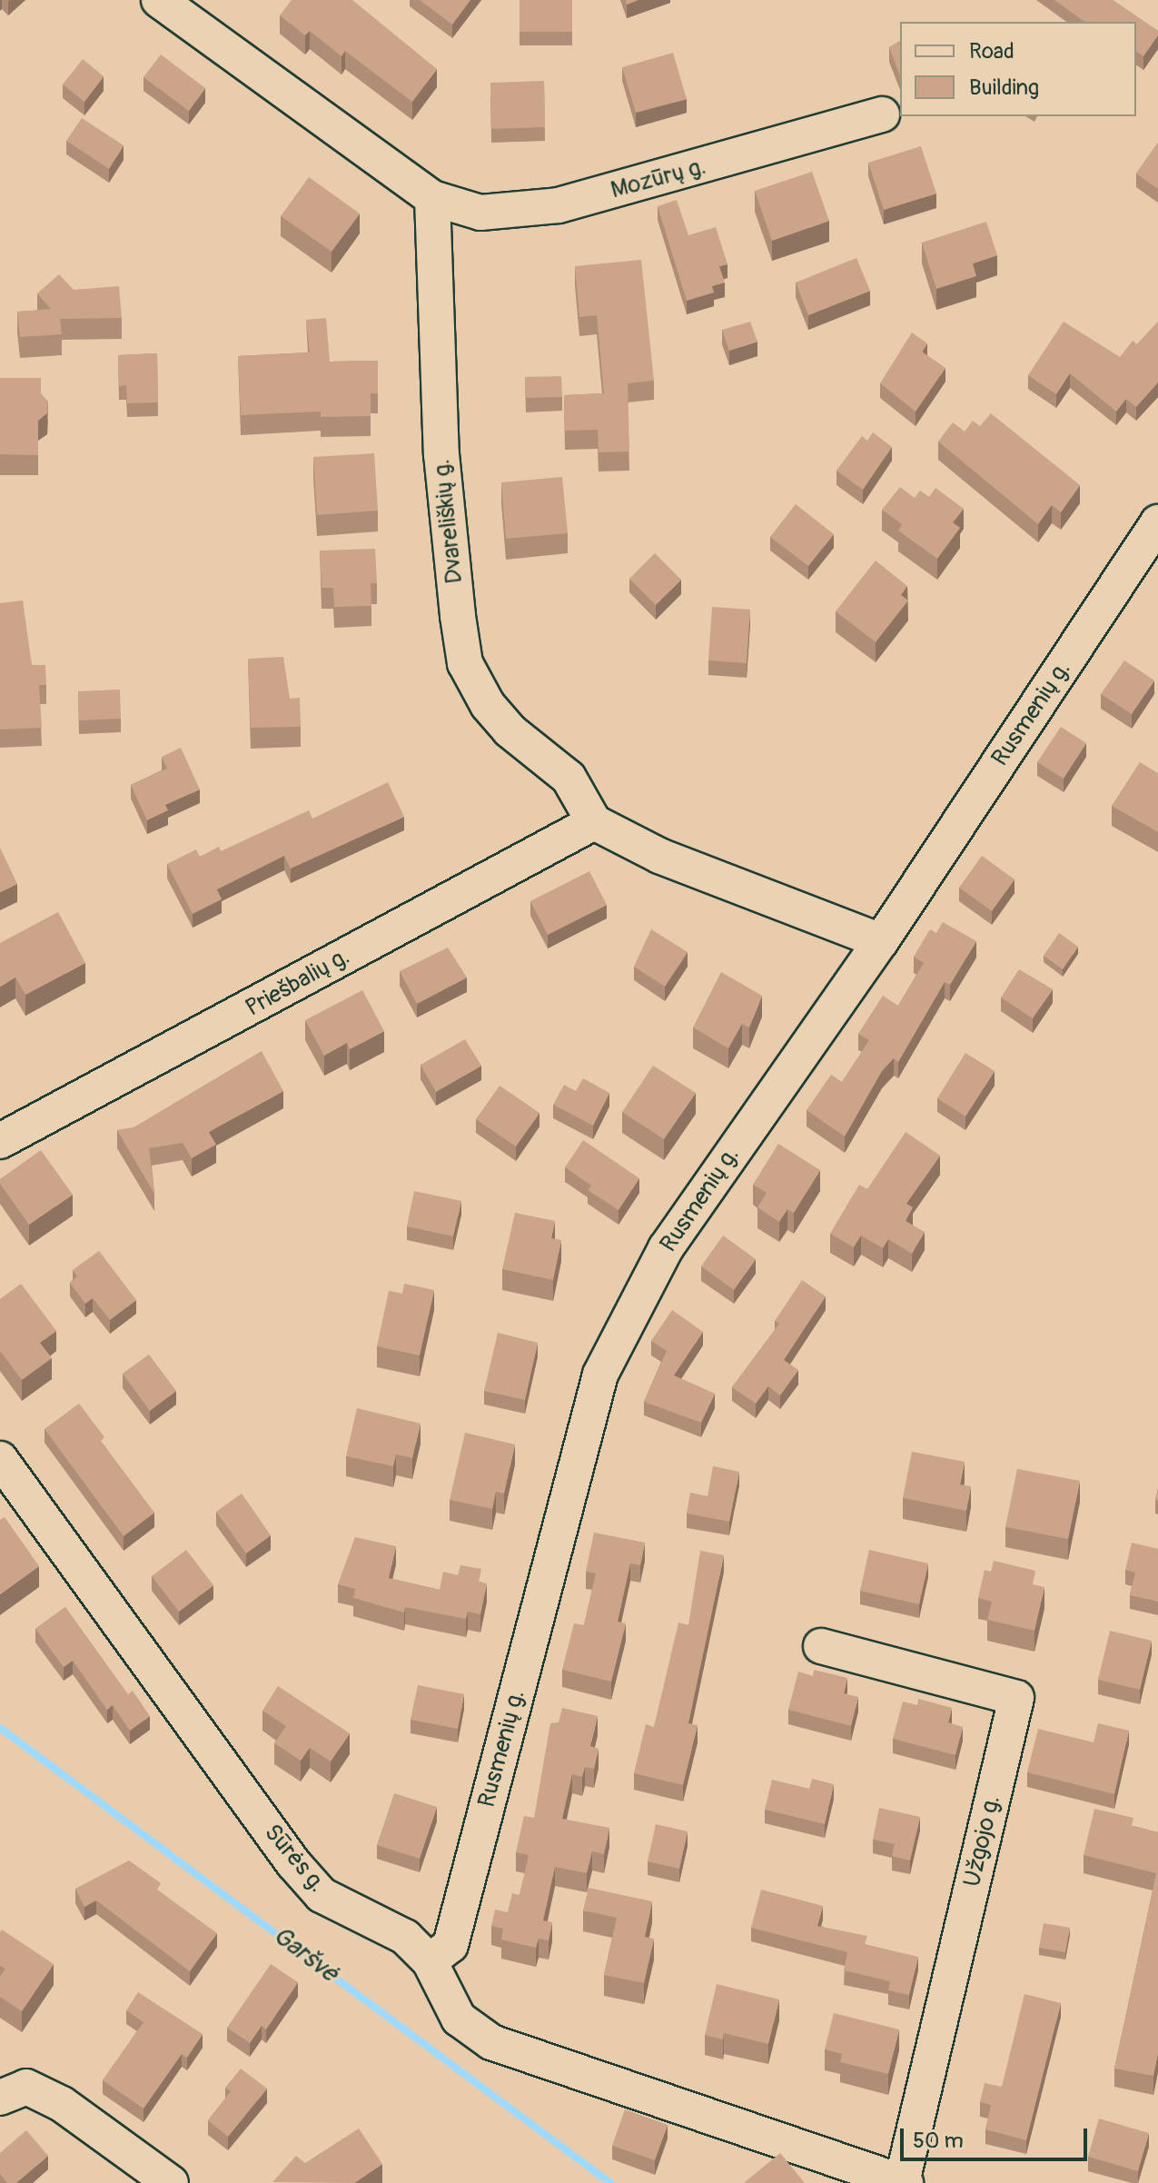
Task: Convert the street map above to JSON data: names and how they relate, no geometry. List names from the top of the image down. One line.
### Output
{"streets":{"street":["Mozūrų g.","Dvareliškių g.","Rusmenių g.","Priešbalių g.","Užgojo g.","Sūrės g."]},"crossings":[["Mozūrų g.","Dvareliškių g."],["Dvareliškių g.","Priešbalių g."],["Rusmenių g.","Sūrės g."],["Užgojo g.","Sūrės g."]],"water":["Garšvė"],"legend":["Road","Building"],"scale_bar":"50 m"}
